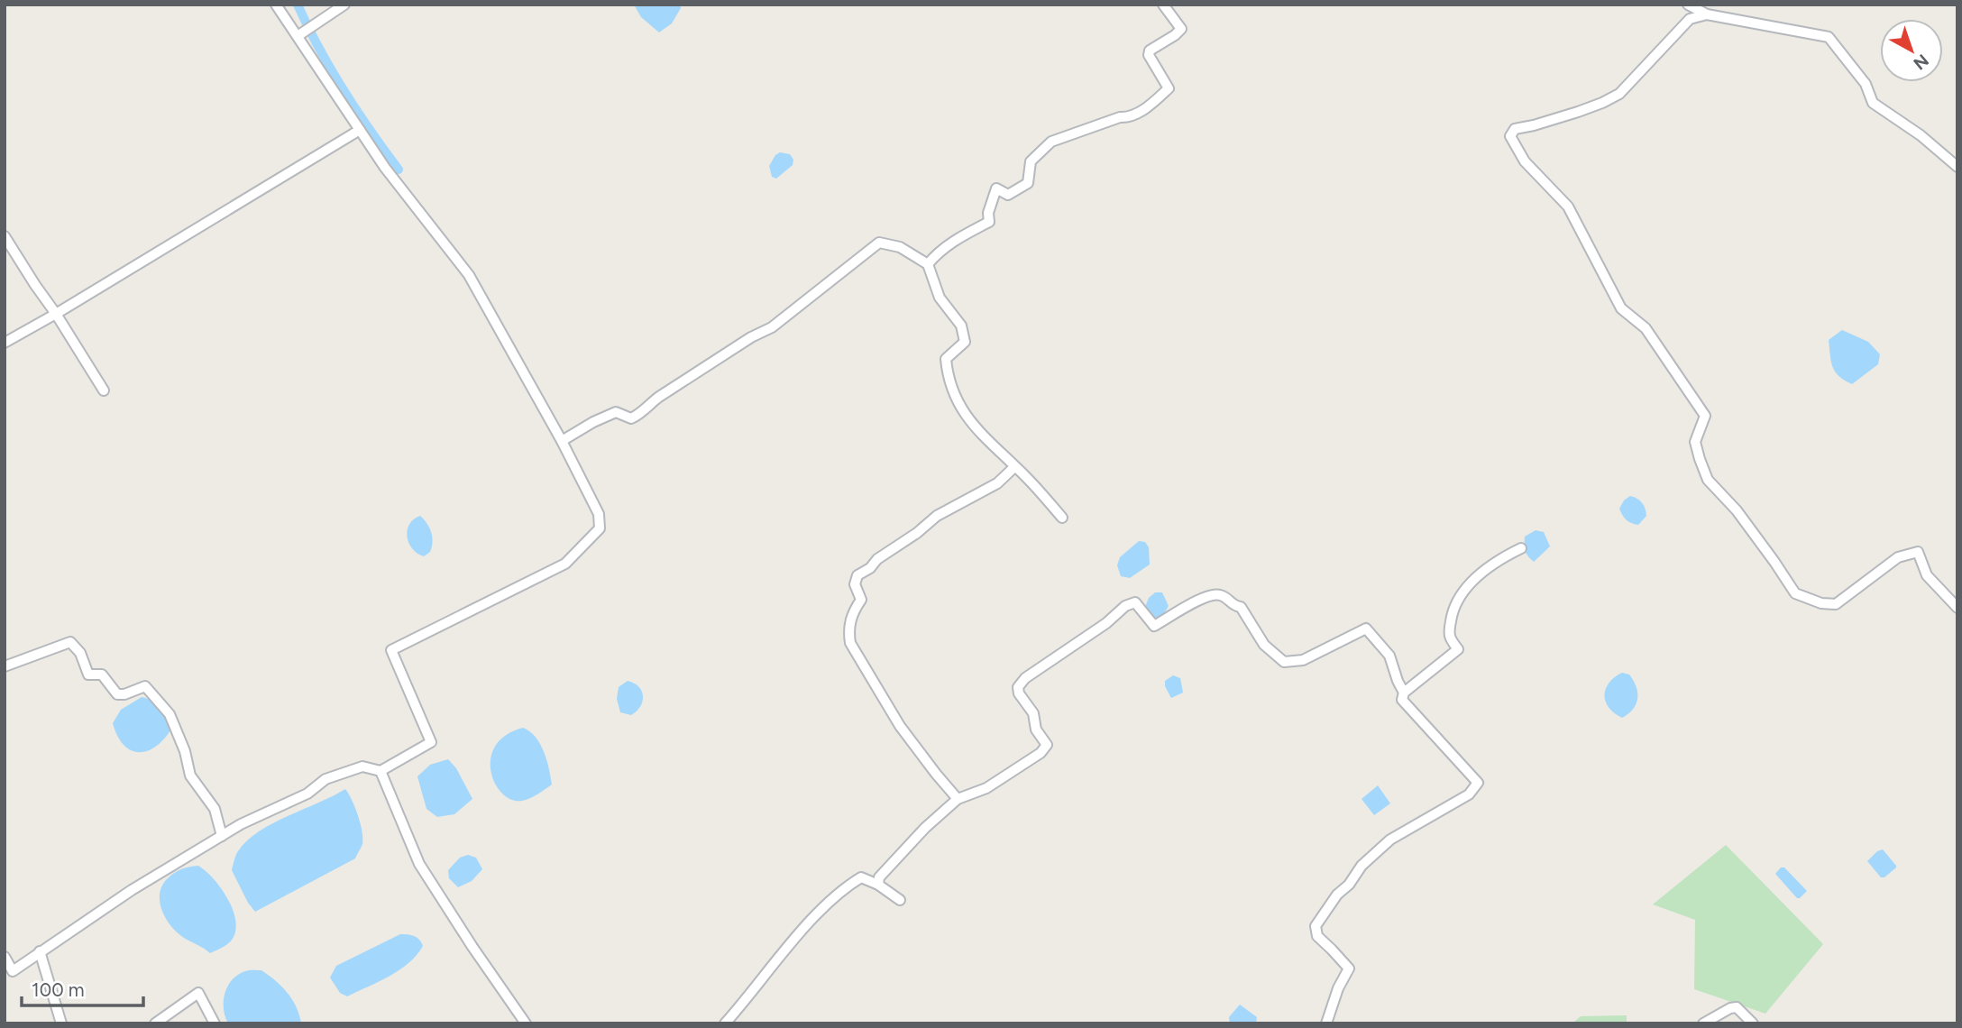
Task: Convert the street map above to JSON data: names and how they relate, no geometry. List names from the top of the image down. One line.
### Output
{"scale_bar":"100 m","north":"bottom right"}
